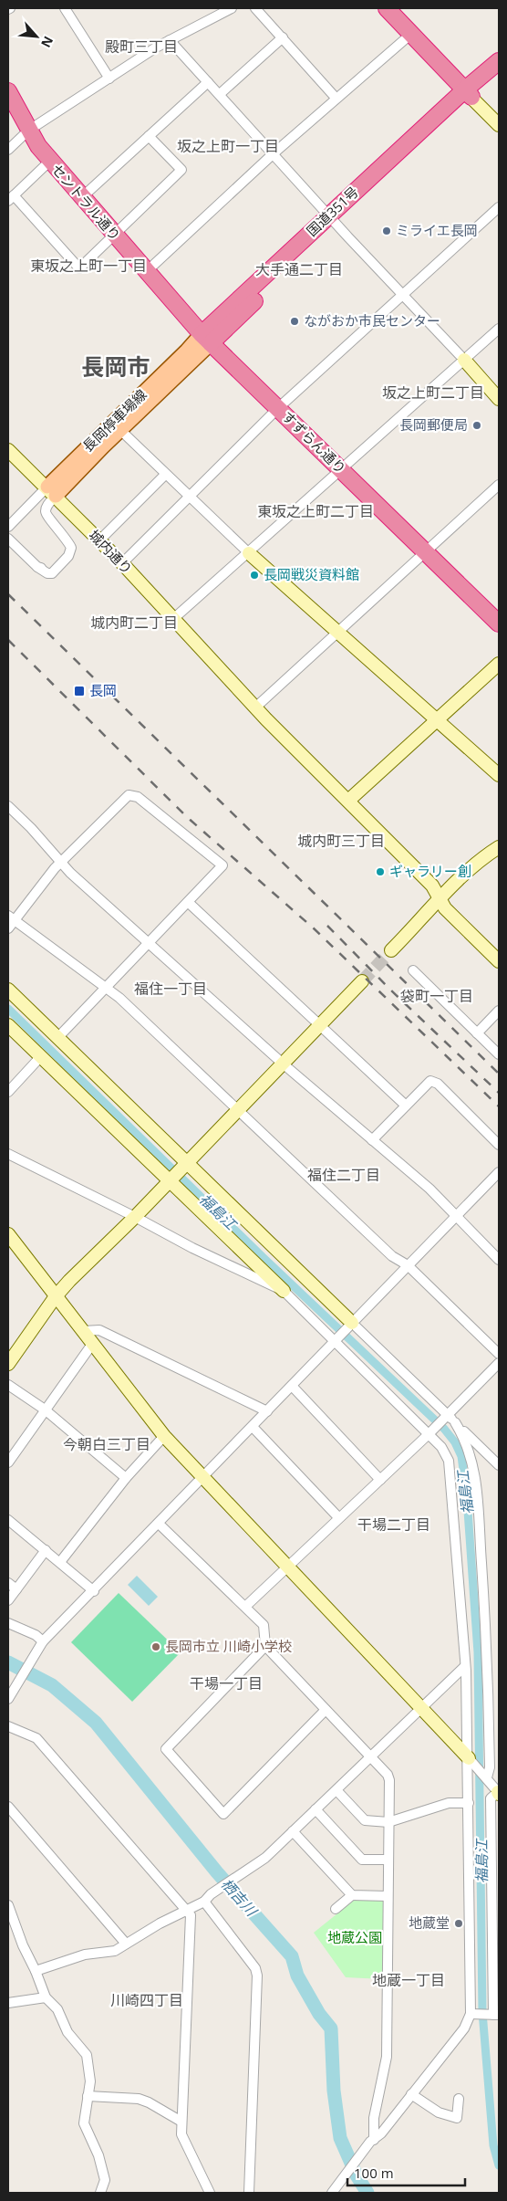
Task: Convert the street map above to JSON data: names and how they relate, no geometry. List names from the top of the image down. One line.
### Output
{"streets":{"highway":["セントラル通り","国道351号","すずらん通り"],"main road":["長岡停車場線"],"street":["城内通り"]},"crossings":[["セントラル通り","国道351号"],["セントラル通り","長岡停車場線"],["セントラル通り","すずらん通り"],["国道351号","長岡停車場線"],["国道351号","すずらん通り"],["長岡停車場線","すずらん通り"],["長岡停車場線","城内通り"]],"districts":["殿町三丁目","坂之上町一丁目","東坂之上町一丁目","大手通二丁目","長岡市","坂之上町二丁目","東坂之上町二丁目","城内町二丁目","城内町三丁目","福住一丁目","袋町一丁目","福住二丁目","今朝白三丁目","干場二丁目","干場一丁目","地蔵一丁目","川崎四丁目"],"water":["福島江","栖吉川"],"parks":["地蔵公園"],"places":{"other":["ミライエ長岡","ながおか市民センター","長岡郵便局","長岡戦災資料館","ギャラリー創","長岡市立 川崎小学校","地蔵堂"],"transit":["長岡"]},"scale_bar":"100 m","north":"bottom right"}
